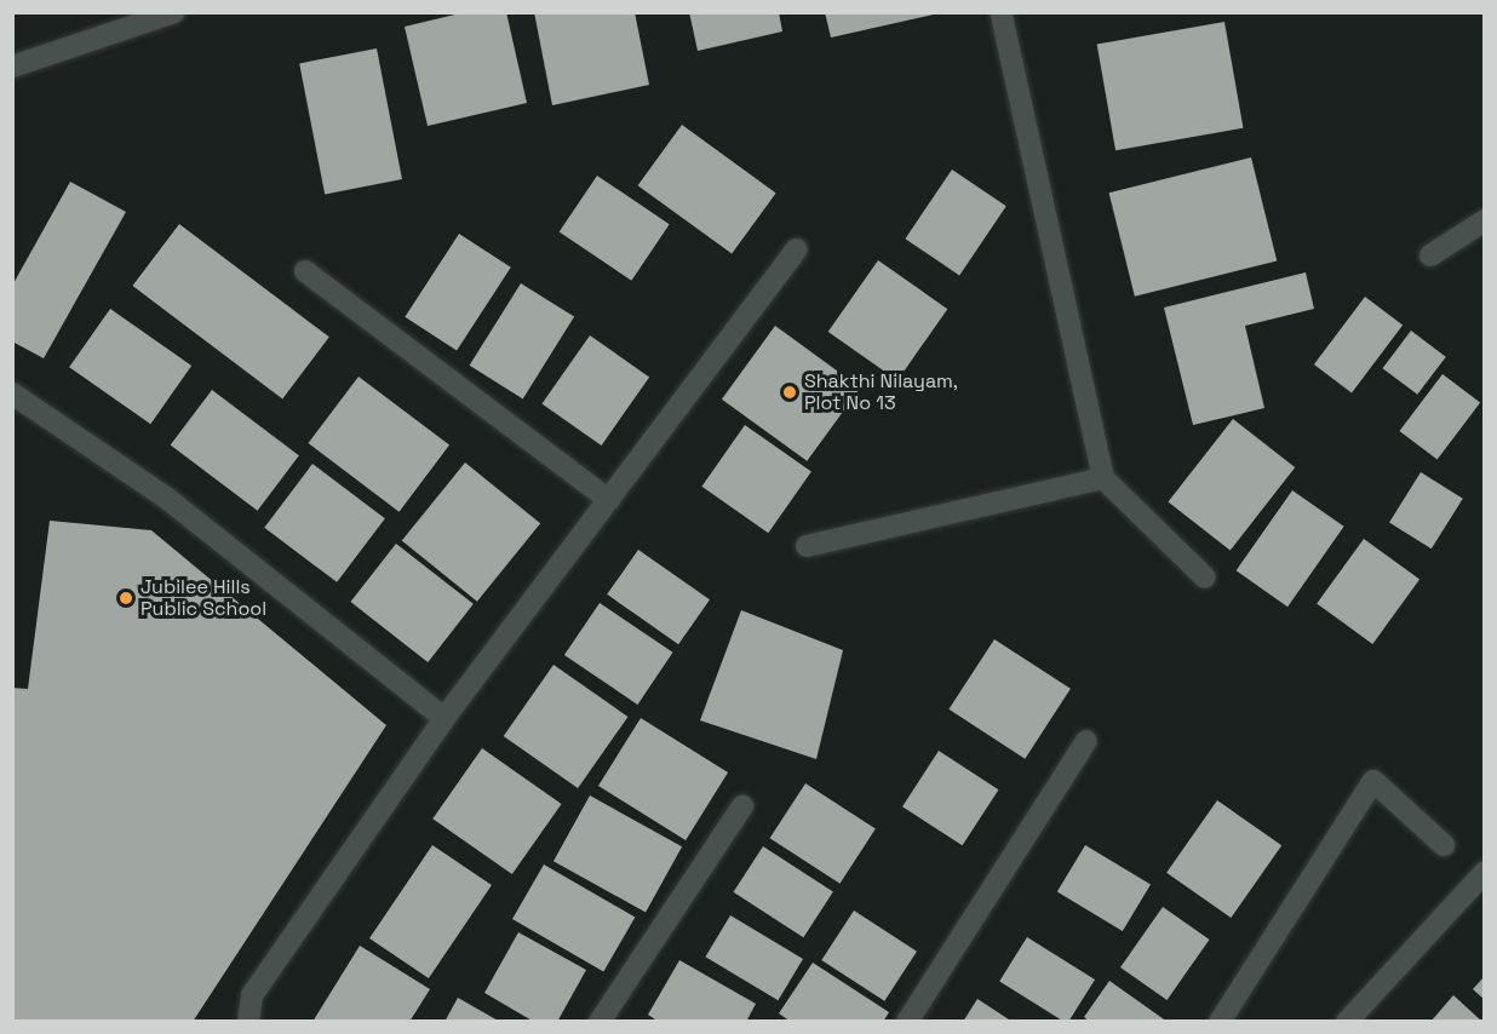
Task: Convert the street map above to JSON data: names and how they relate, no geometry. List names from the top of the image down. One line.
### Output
{"places":["Shakthi Nilayam, Plot No 13","Jubilee Hills Public School"]}
